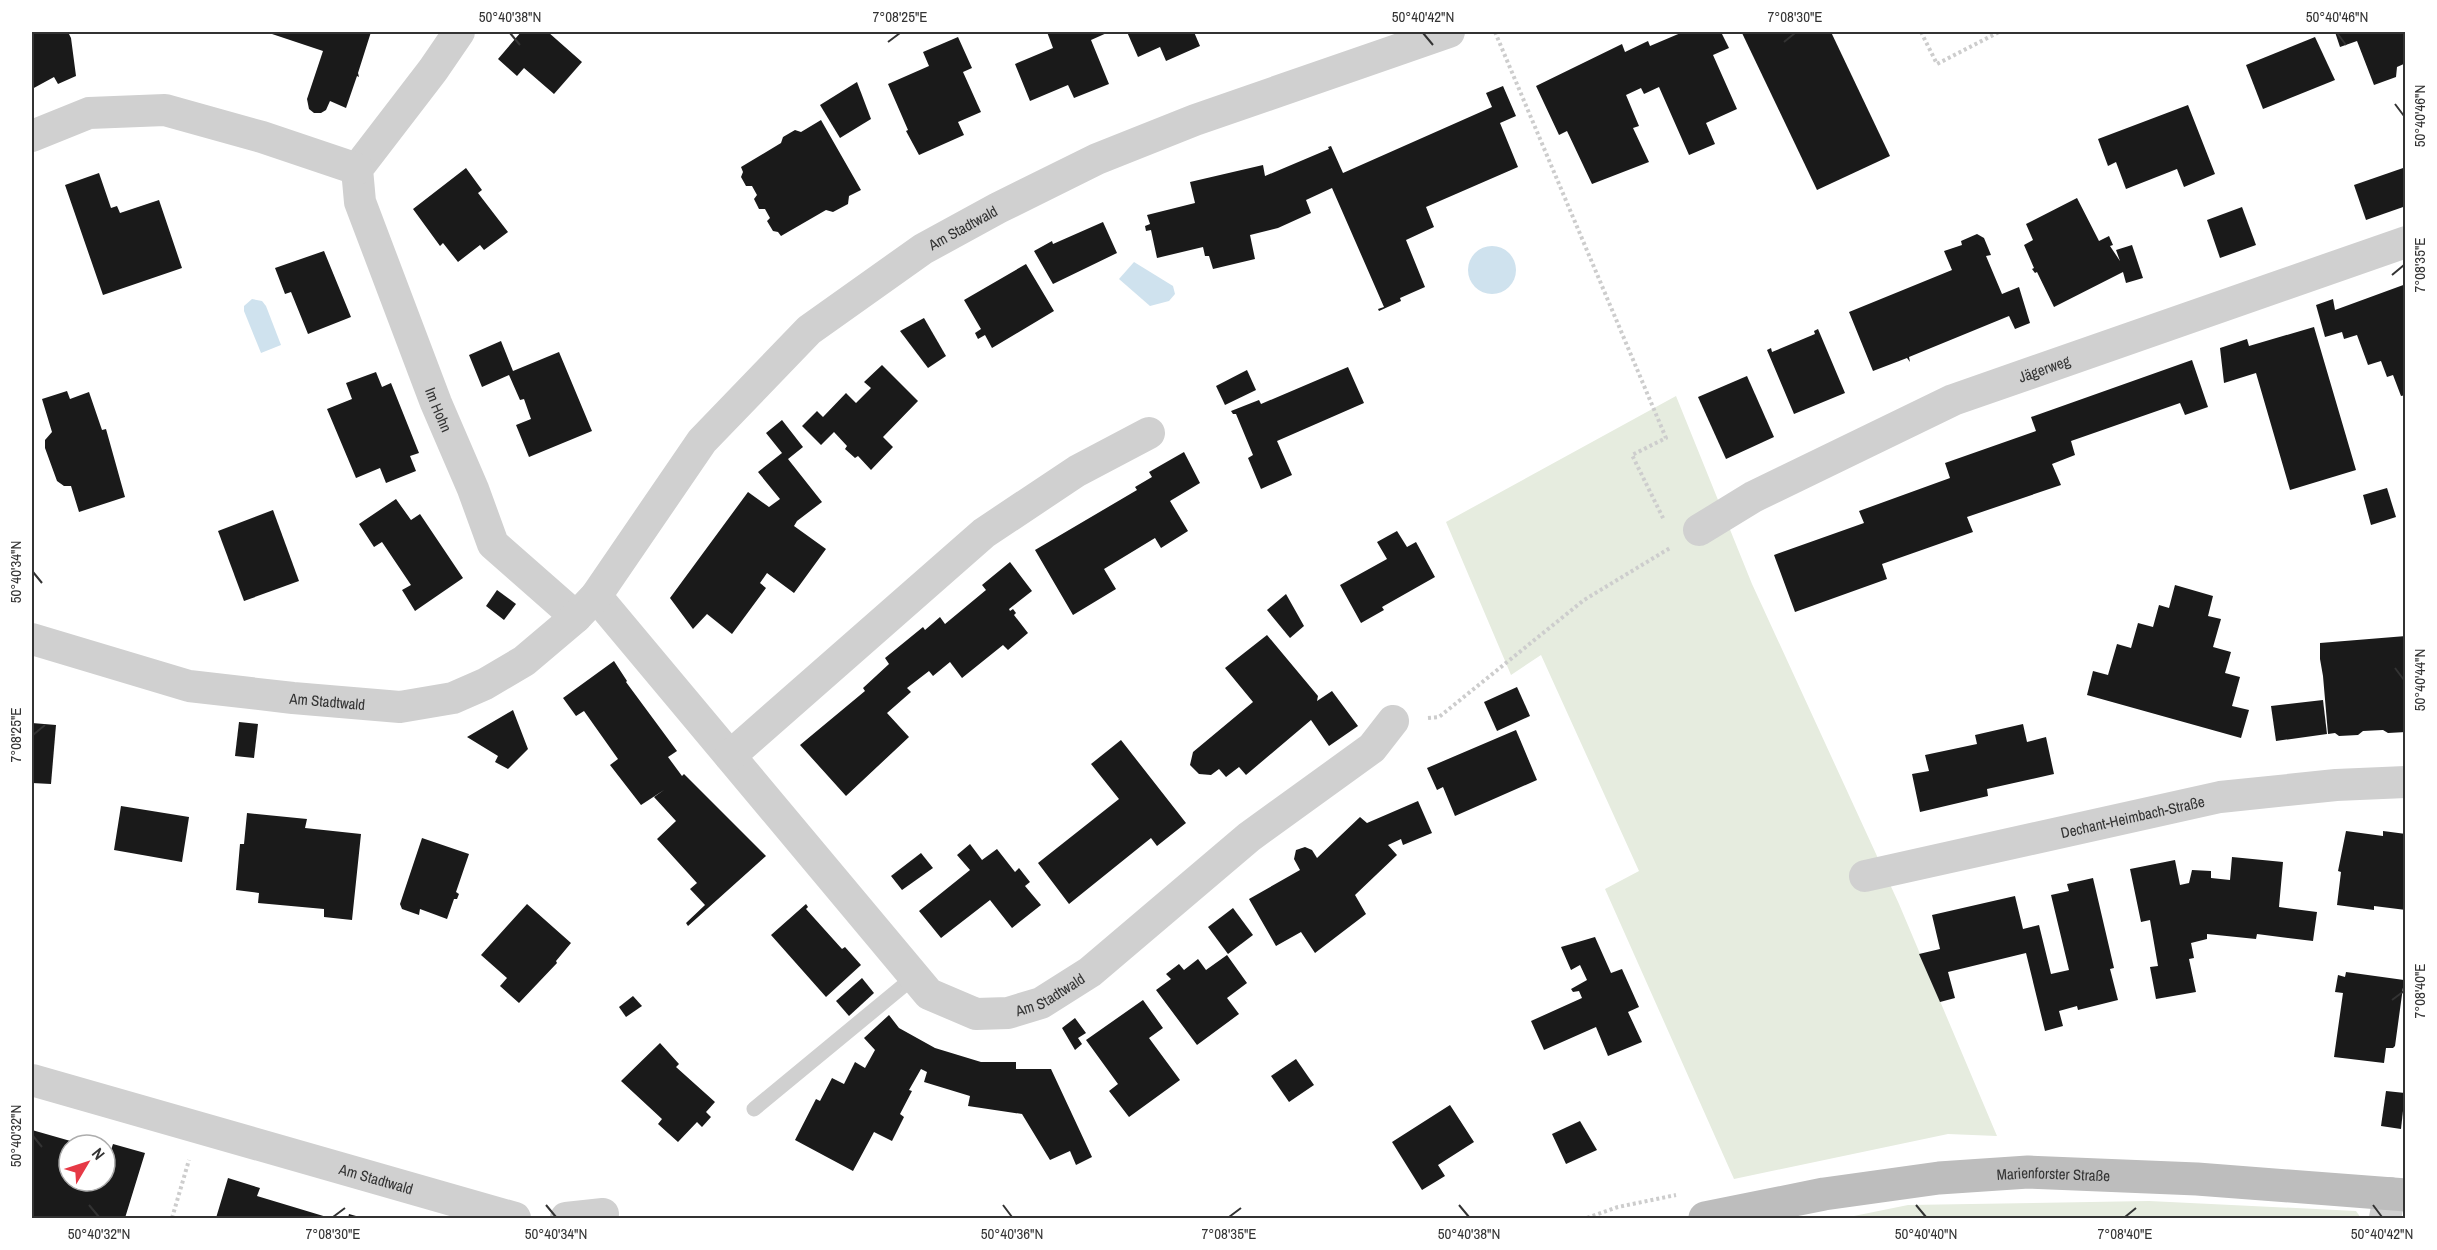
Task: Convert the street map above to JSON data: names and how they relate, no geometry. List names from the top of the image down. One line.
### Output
{"streets":{"main road":["Marienforster Straße"],"street":["Am Stadtwald","Jägerweg","Im Hohn","Dechant-Heimbach-Straße"]},"crossings":[["Am Stadtwald","Im Hohn"]],"north":"top right","coordinates":["50°40'38\"N","7°08'25\"E","50°40'42\"N","7°08'30\"E","50°40'46\"N","7°08'35\"E","50°40'34\"N","50°40'44\"N","7°08'40\"E","50°40'32\"N","50°40'36\"N","50°40'40\"N"]}
